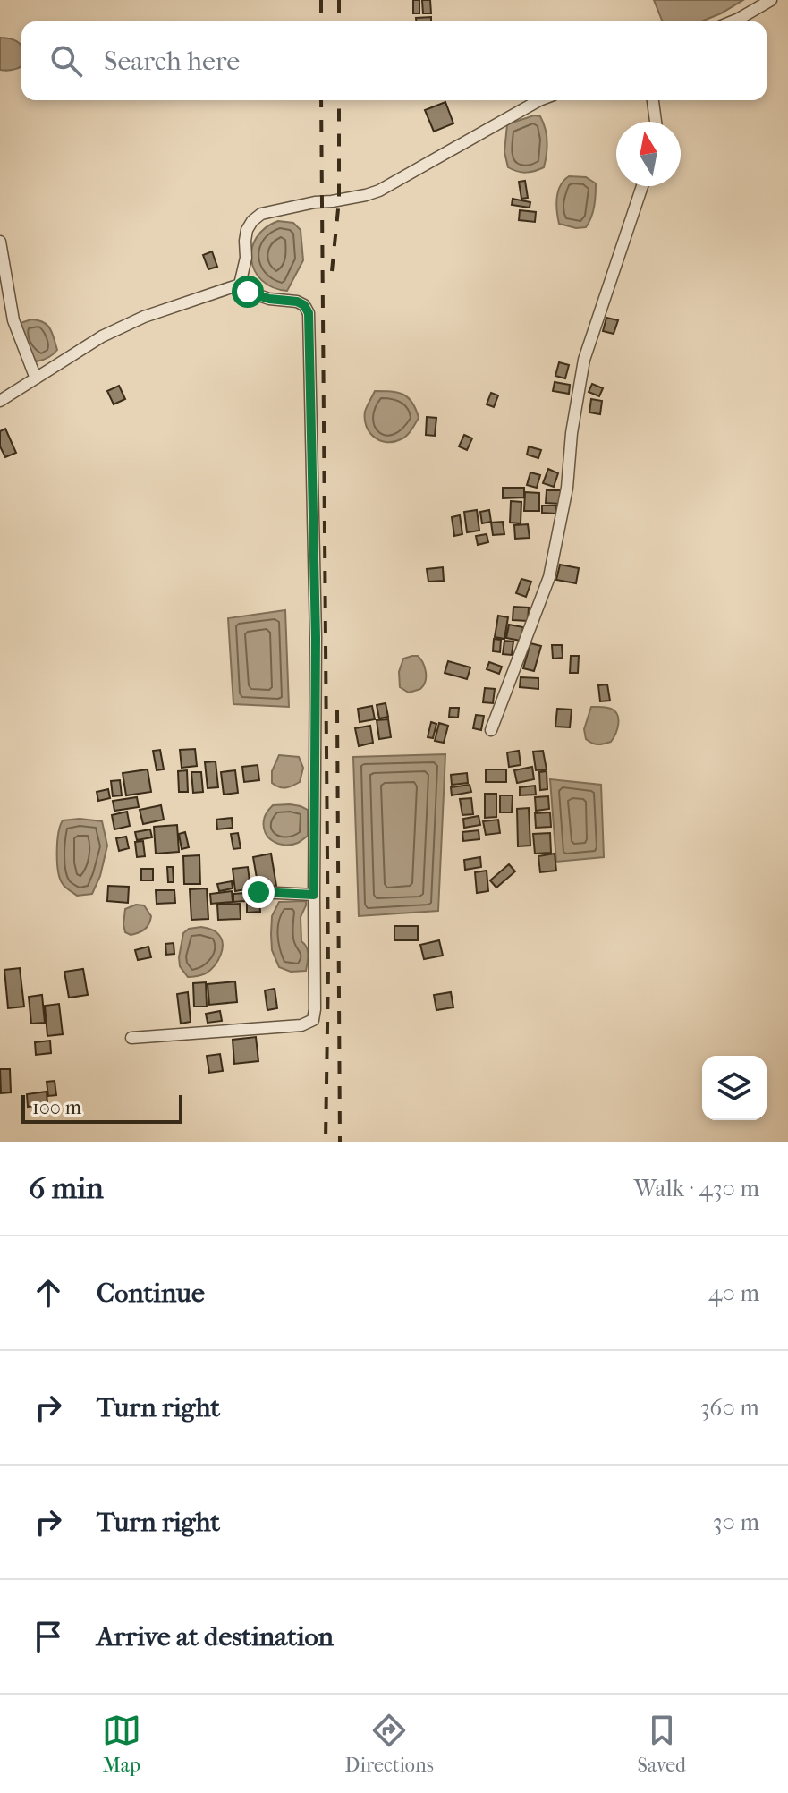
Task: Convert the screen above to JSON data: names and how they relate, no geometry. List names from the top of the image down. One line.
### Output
{"scale_bar":"100 m","north":"top","page":{"search":"Search here","scale":"100 m","heading":["6 min","Walk · 430 m"],"list":[["Continue","40 m"],["Turn right","360 m"],["Turn right","30 m"],"Arrive at destination"],"nav":["Map","Directions","Saved"]}}
